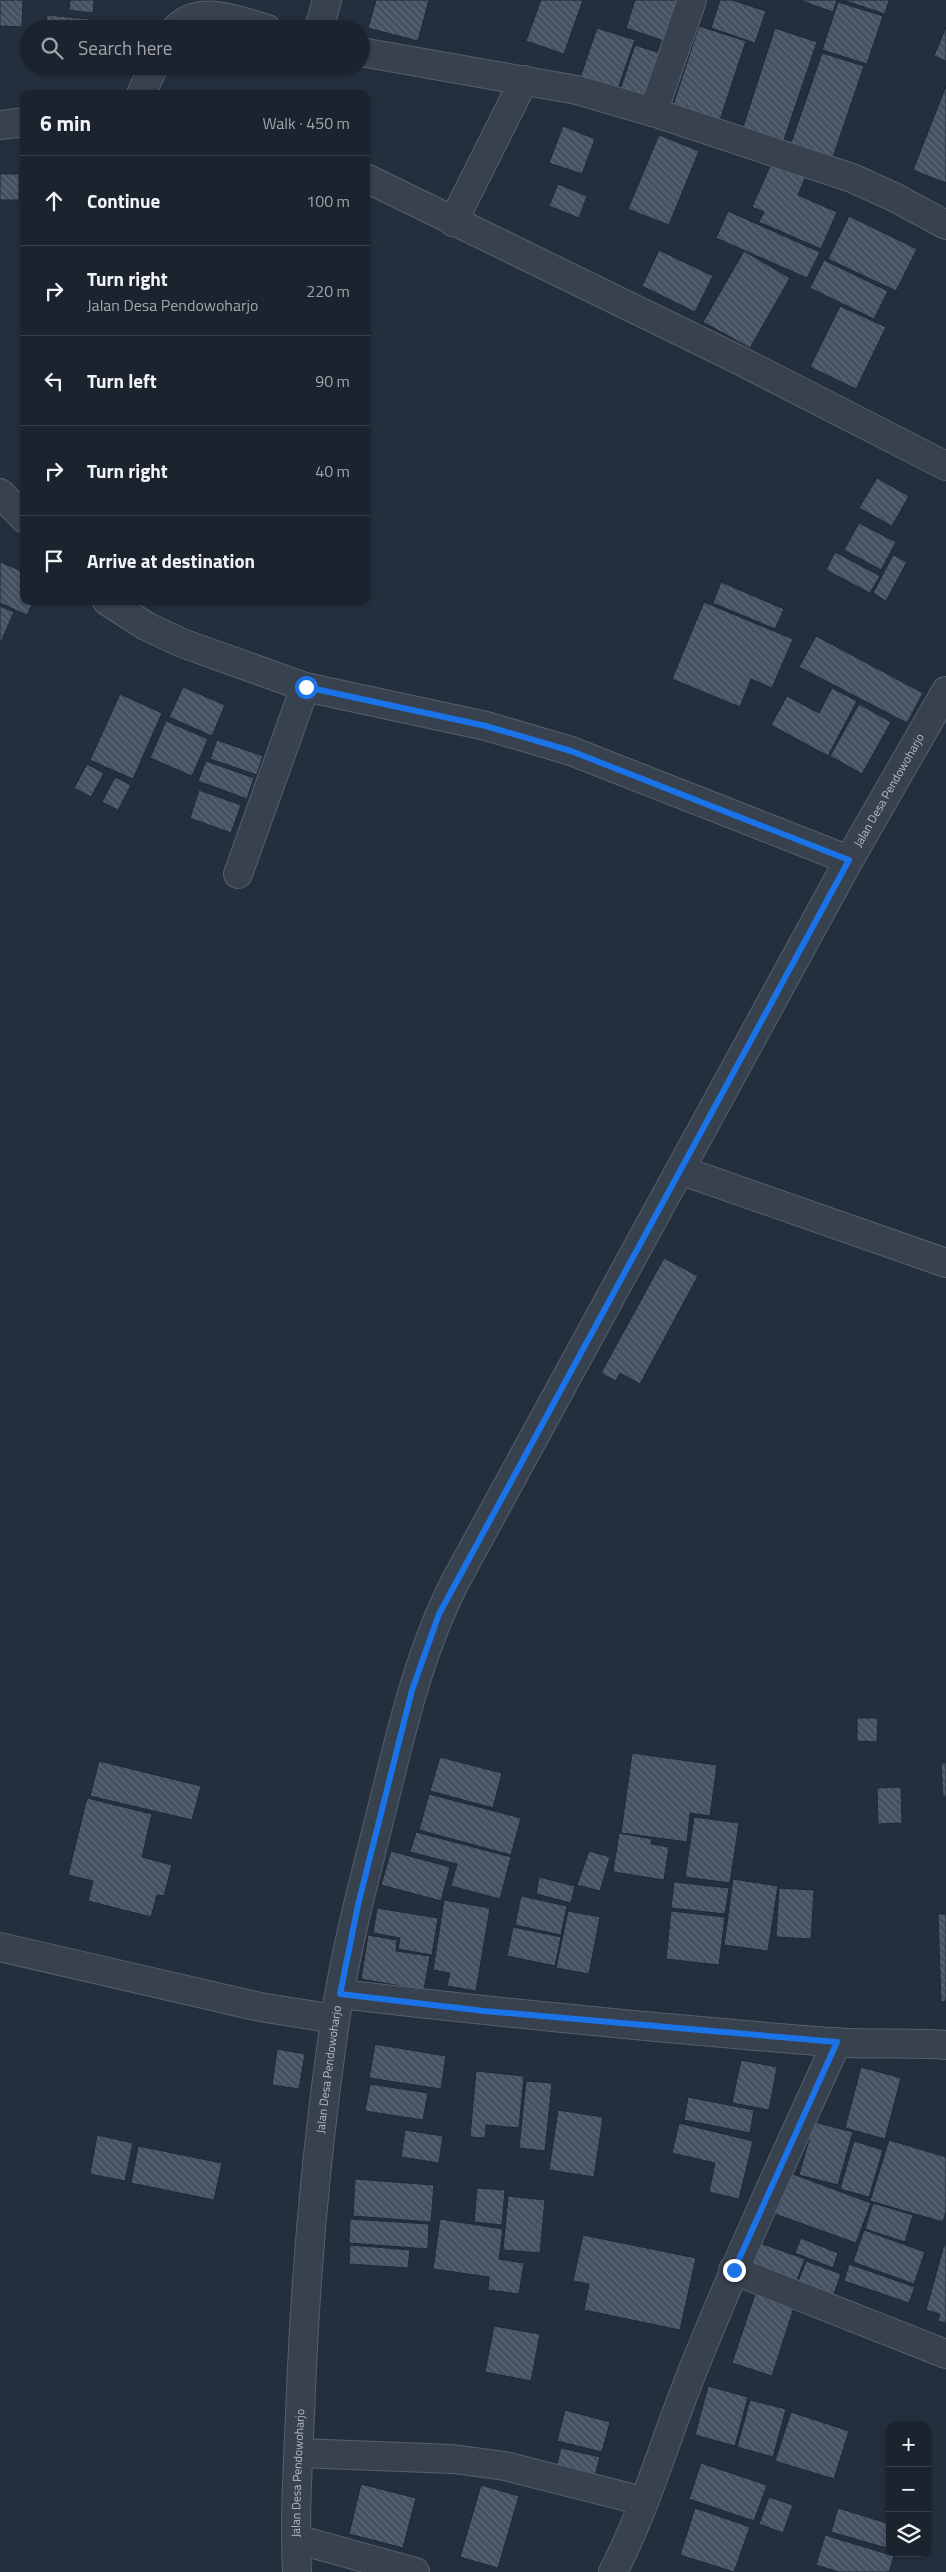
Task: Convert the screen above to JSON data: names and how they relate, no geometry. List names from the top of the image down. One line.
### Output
{"streets":{"street":["Jalan Desa Pendowoharjo"]},"page":{"search":"Search here","heading":["6 min","Walk · 450 m"],"list":[["Continue","100 m"],["Turn right","Jalan Desa Pendowoharjo","220 m"],["Turn left","90 m"],["Turn right","40 m"],"Arrive at destination"],"map_buttons":["+","−"]}}
